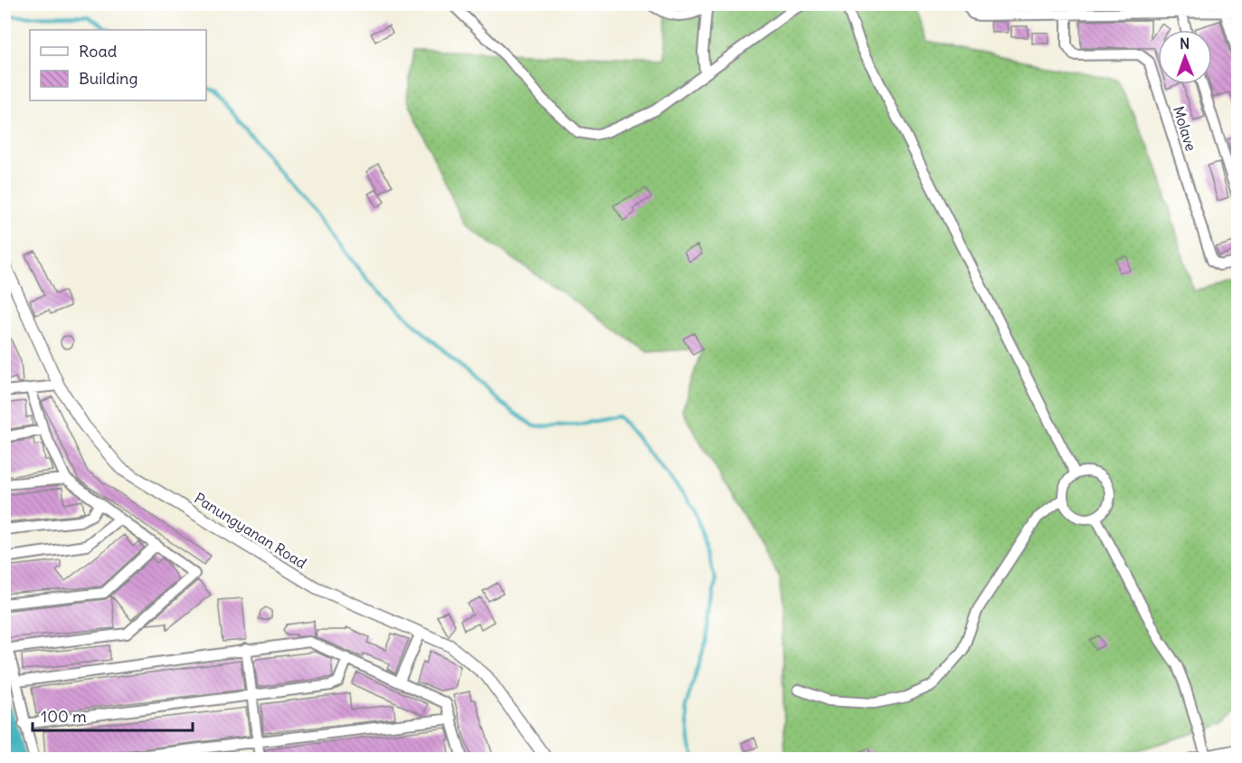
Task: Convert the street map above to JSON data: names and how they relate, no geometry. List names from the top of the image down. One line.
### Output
{"streets":{"street":["Molave","Panungyanan Road"]},"legend":["Road","Building"],"scale_bar":"100 m","north":"top"}
